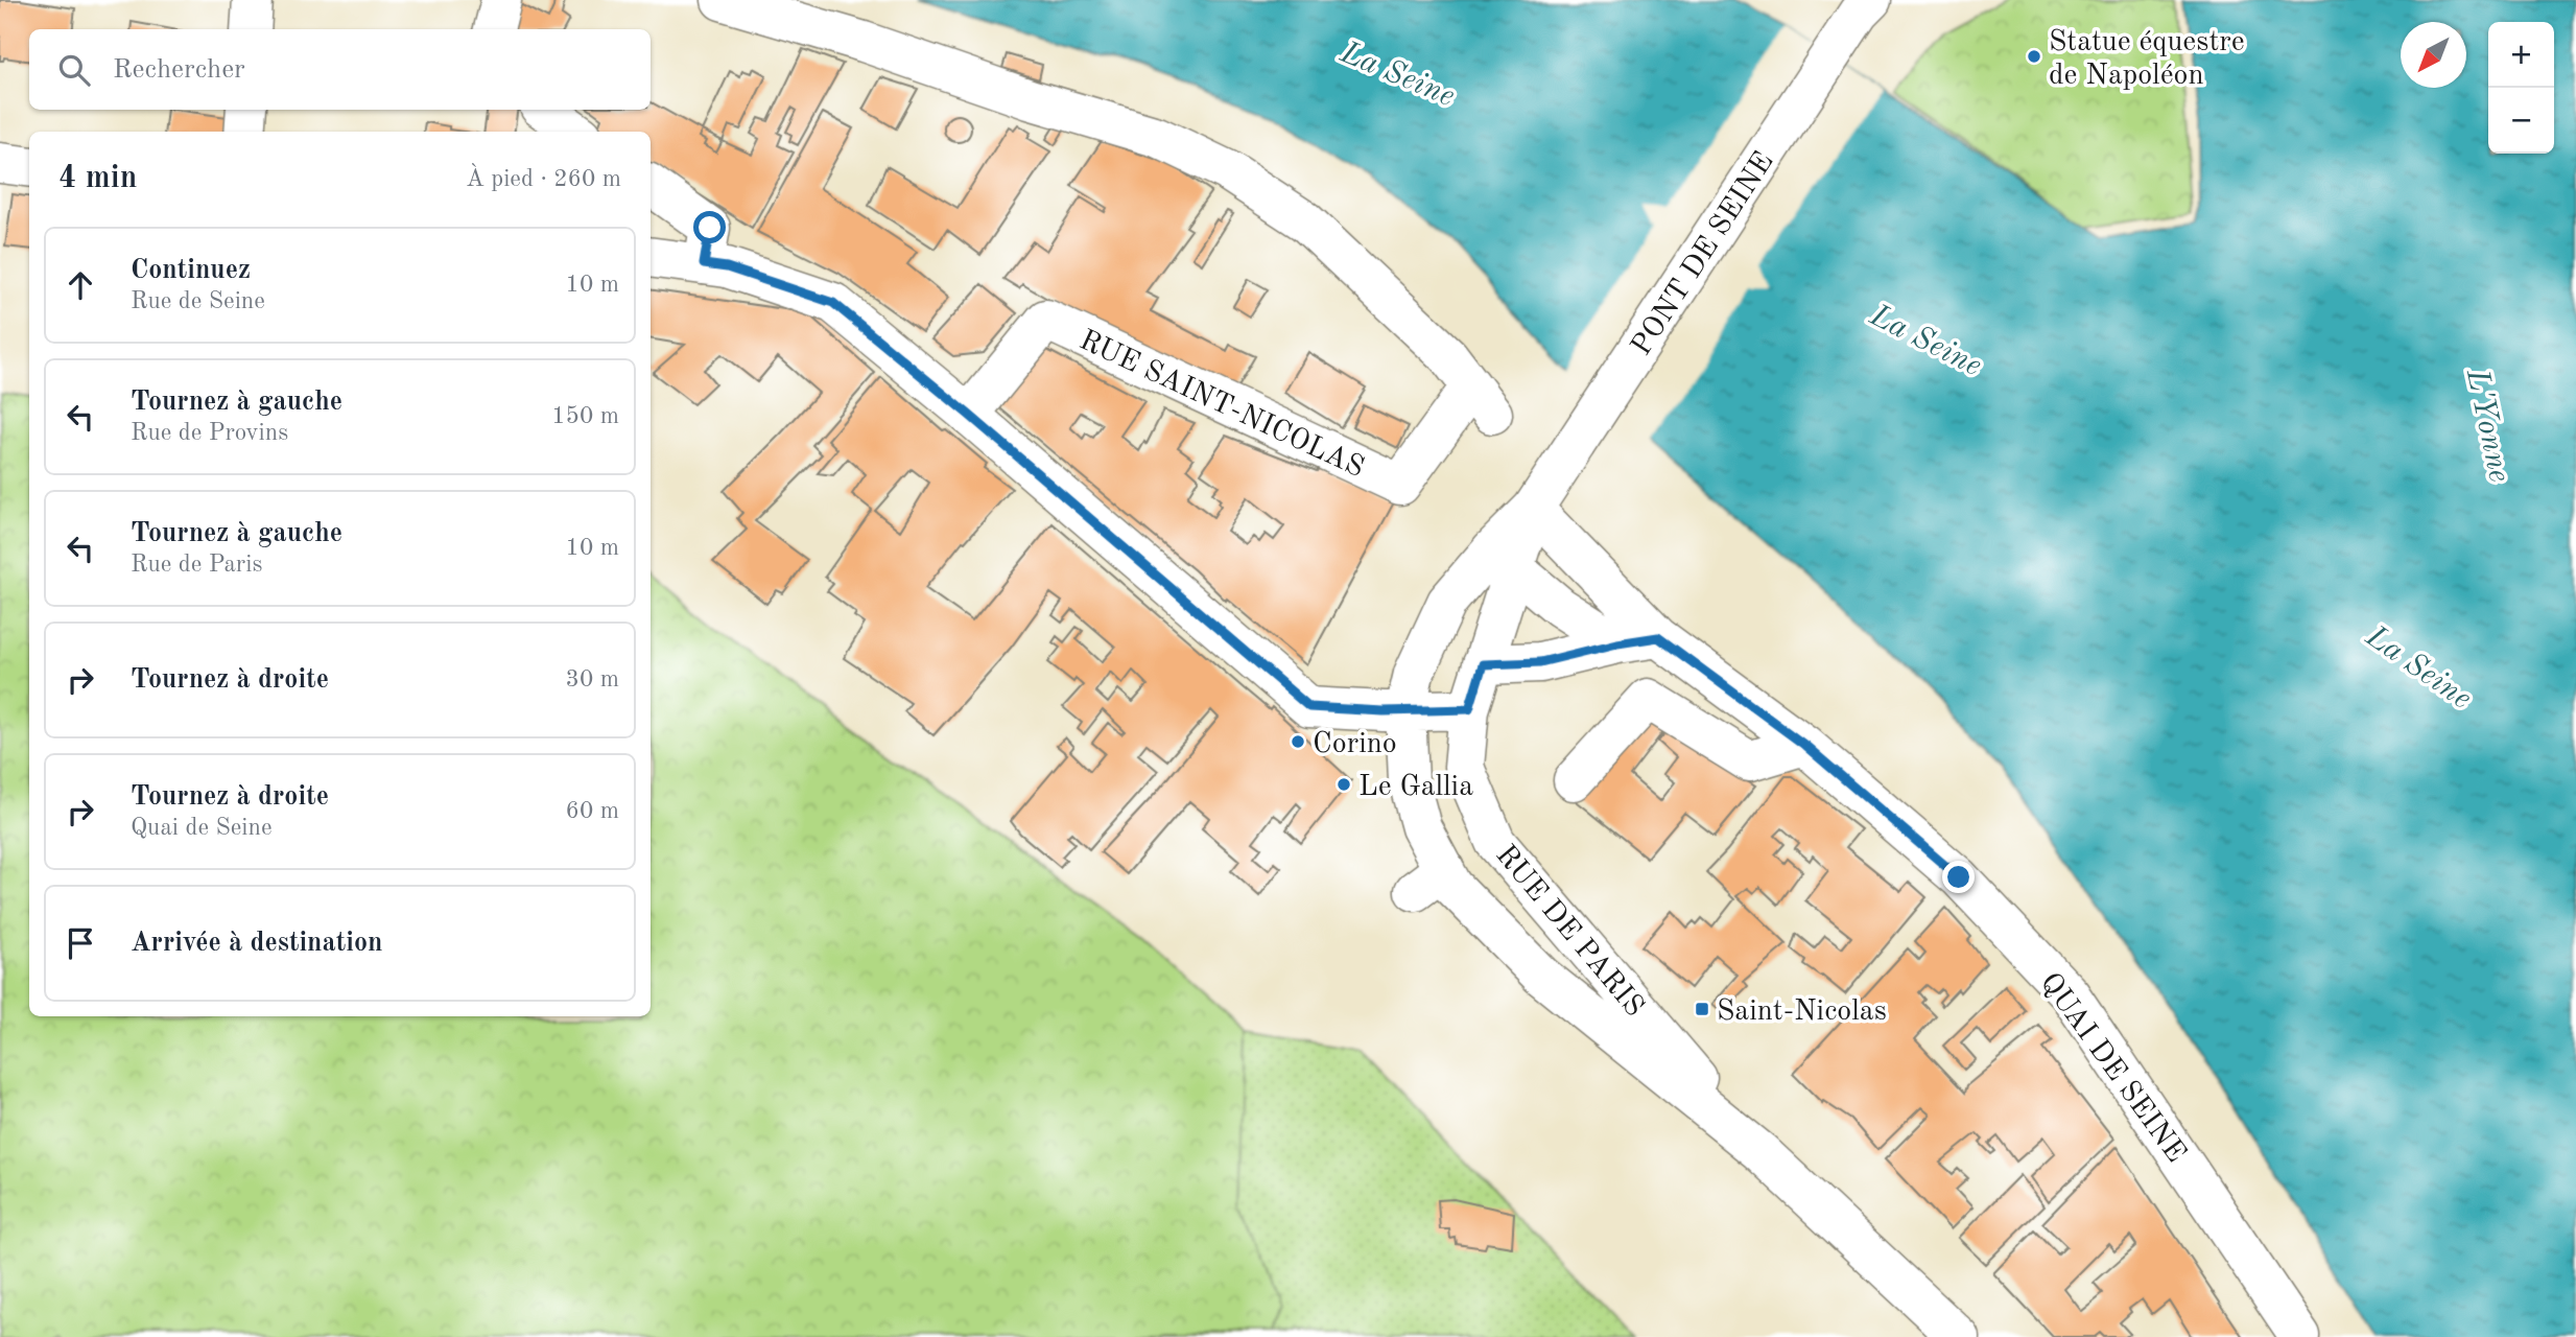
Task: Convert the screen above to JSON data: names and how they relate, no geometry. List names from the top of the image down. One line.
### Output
{"streets":{"main road":["PONT DE SEINE","RUE SAINT-NICOLAS","RUE DE PARIS","QUAI DE SEINE"]},"crossings":[["PONT DE SEINE","RUE DE PARIS"],["PONT DE SEINE","QUAI DE SEINE"],["RUE DE PARIS","QUAI DE SEINE"]],"water":["La Seine","L'Yonne"],"places":{"other":["Statue équestre de Napoléon","Corino","Le Gallia"],"transit":["Saint-Nicolas"]},"north":"bottom left","page":{"map_buttons":["+","−"],"search":"Rechercher","heading":["4 min","À pied · 260 m"],"list":[["Continuez","Rue de Seine","10 m"],["Tournez à gauche","Rue de Provins","150 m"],["Tournez à gauche","Rue de Paris","10 m"],["Tournez à droite","30 m"],["Tournez à droite","Quai de Seine","60 m"],"Arrivée à destination"]}}
